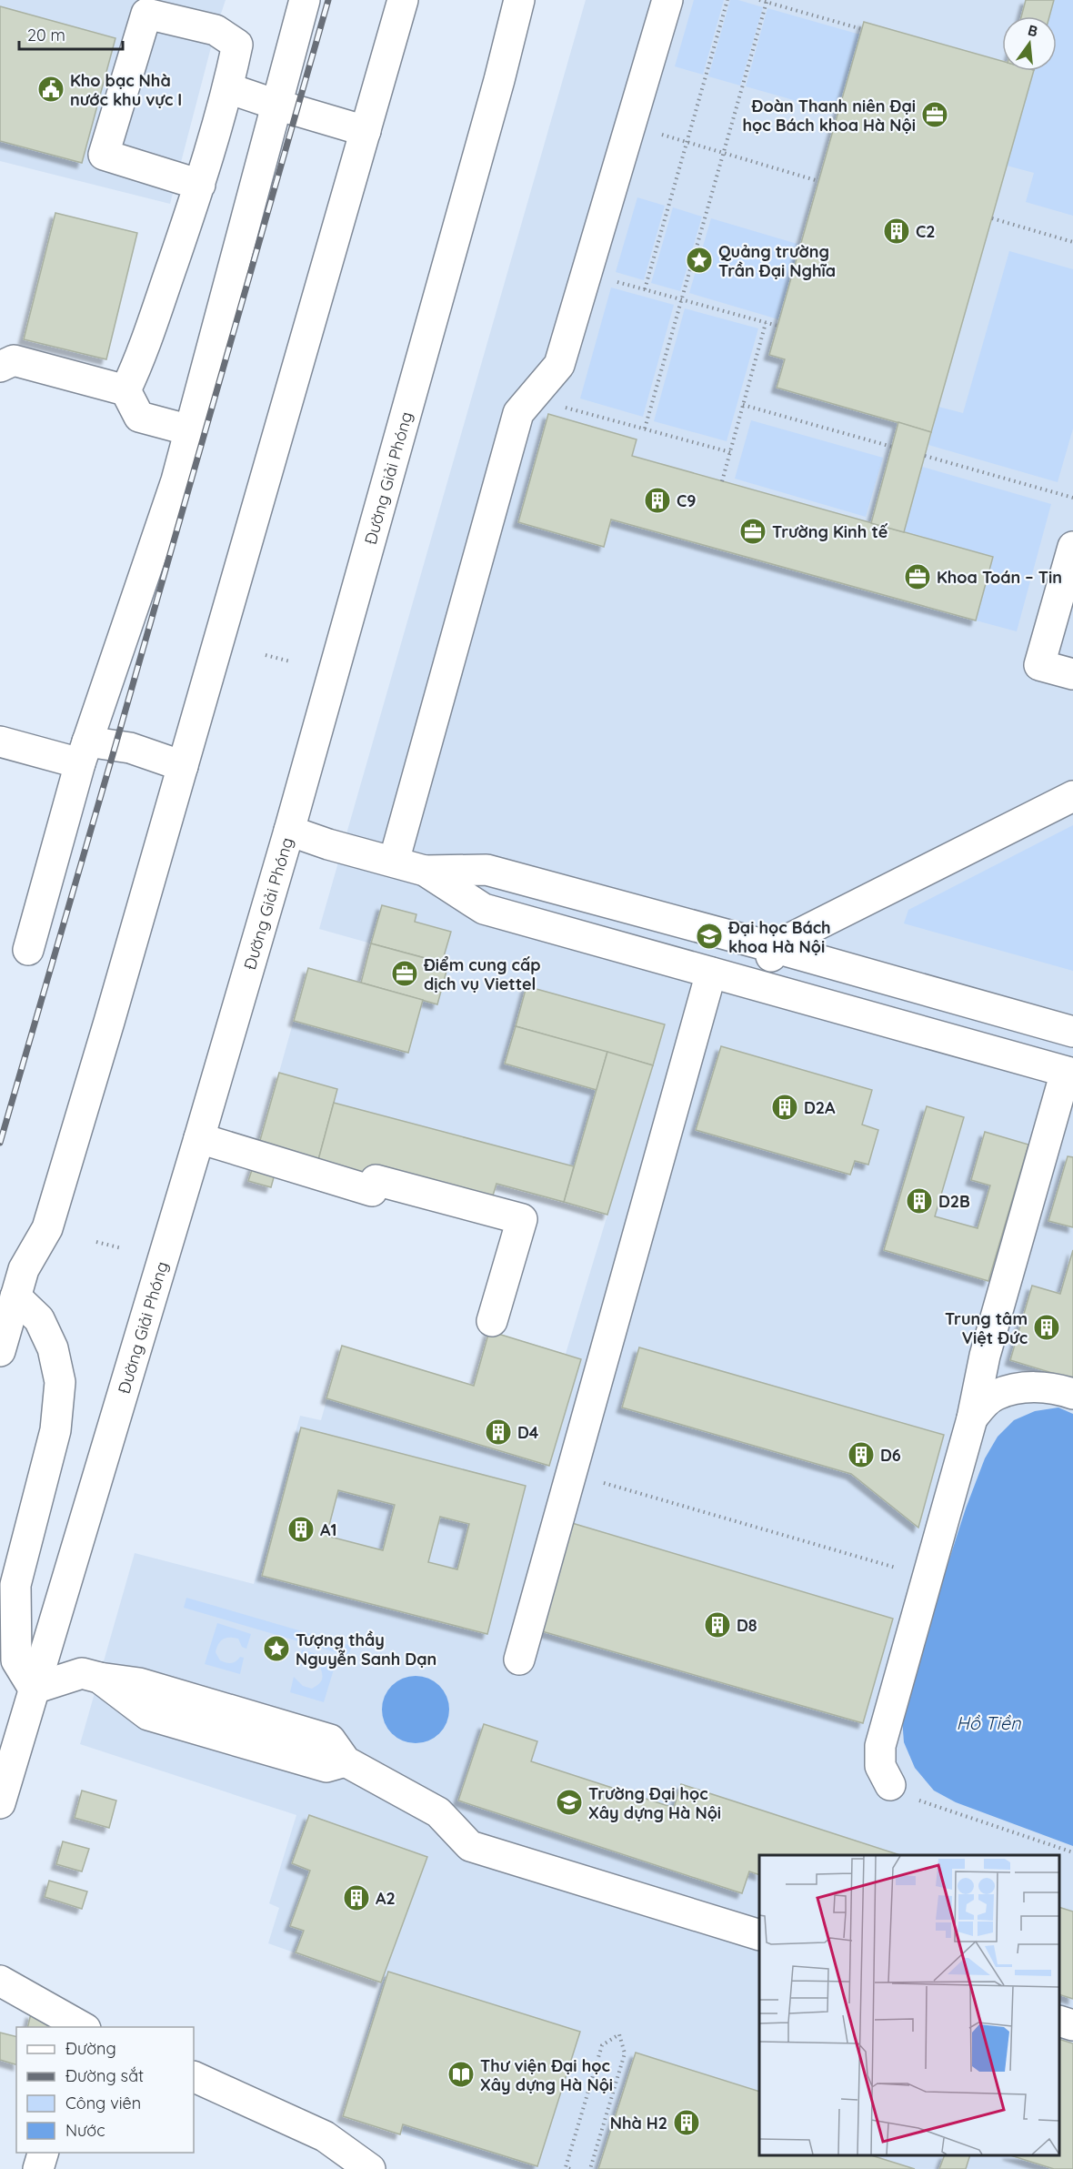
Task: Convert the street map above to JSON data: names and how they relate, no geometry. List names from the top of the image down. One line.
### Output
{"streets":{"main road":["Đường Giải Phóng"]},"water":["Hồ Tiền"],"places":{"public building":["Kho bạc Nhà nước khu vực I"],"office":["Đoàn Thanh niên Đại học Bách khoa Hà Nội","Trường Kinh tế","Khoa Toán – Tin","Điểm cung cấp dịch vụ Viettel"],"building":["C2","C9","D2A","D2B","Trung tâm Việt Đức","D4","D6","A1","D8","A2","Nhà H2"],"place":["Quảng trường Trần Đại Nghĩa","Tượng thầy Nguyễn Sanh Dạn"],"school or university":["Đại học Bách khoa Hà Nội","Trường Đại học Xây dựng Hà Nội"],"library":["Thư viện Đại học Xây dựng Hà Nội"]},"legend":["Đường","Đường sắt","Công viên","Nước"],"scale_bar":"20 m","north":"top"}
